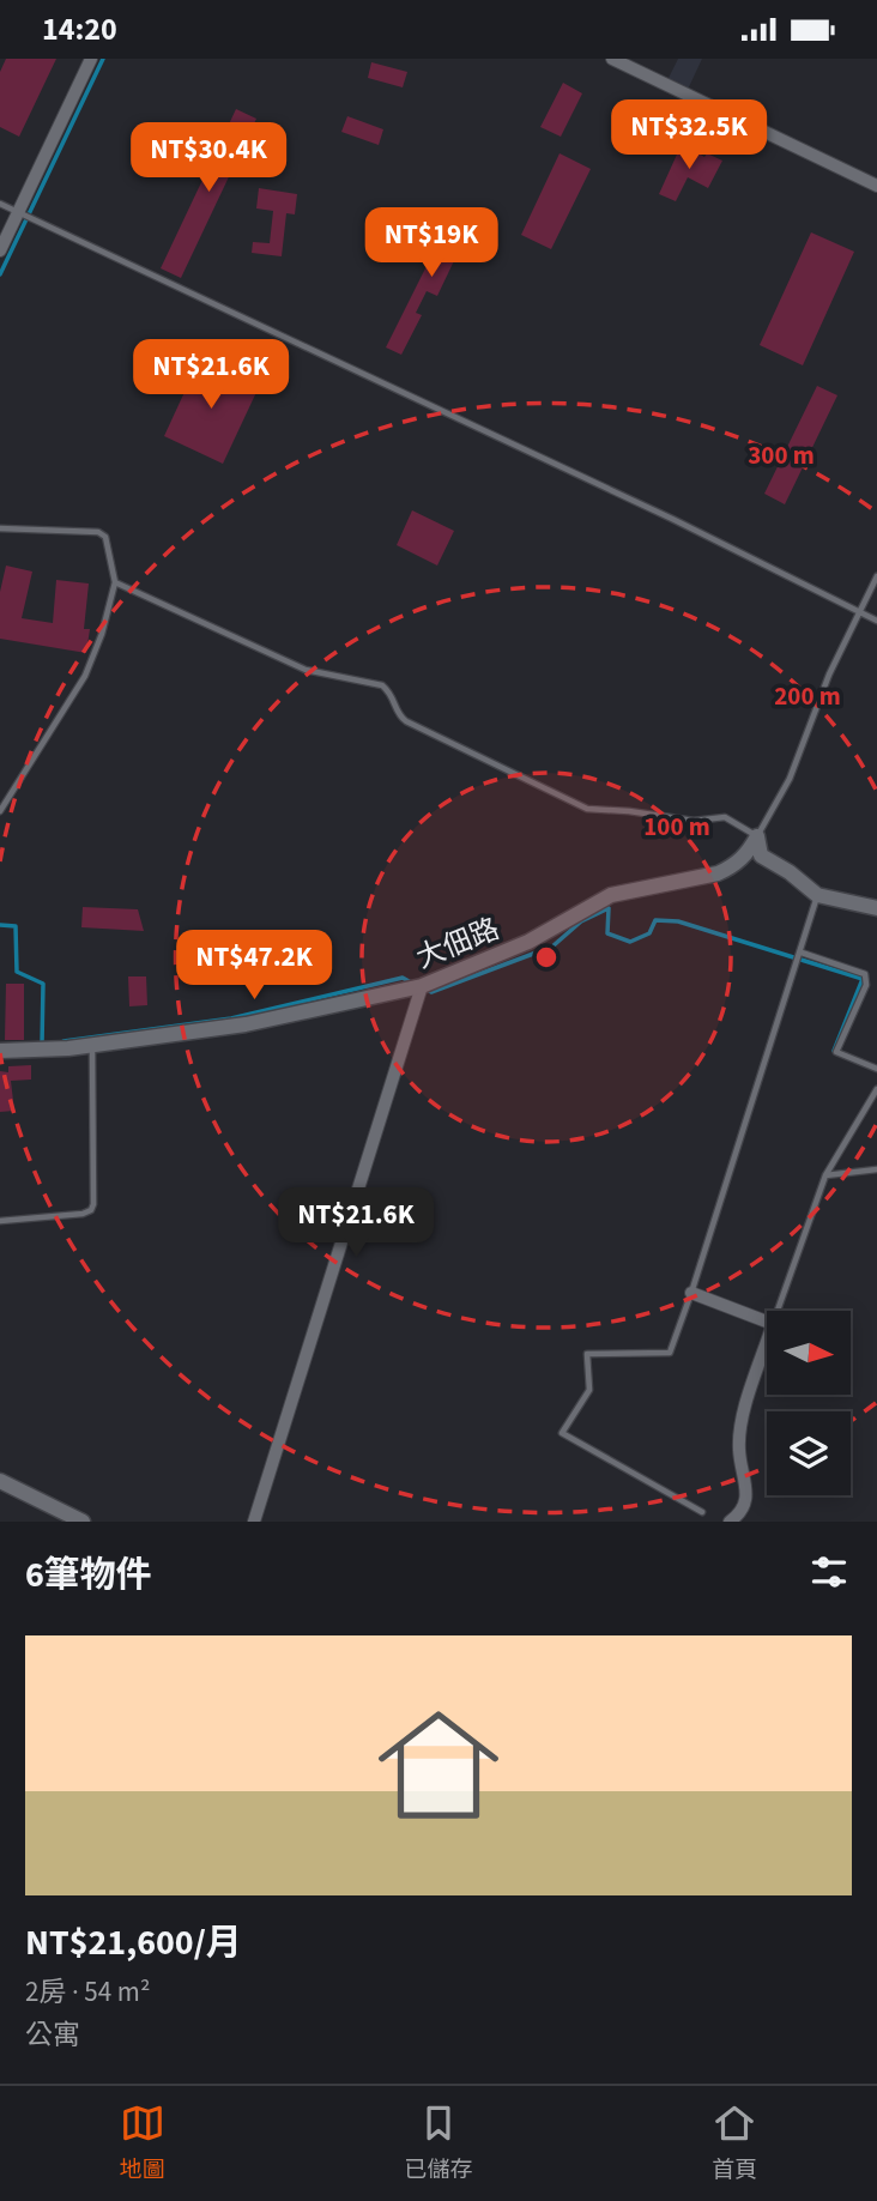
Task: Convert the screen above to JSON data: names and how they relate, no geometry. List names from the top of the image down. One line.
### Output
{"streets":{"street":["大佃路"]},"north":"right","page":{"status":"14:20","price":["NT$32.5K","NT$30.4K","NT$19K","NT$21.6K","NT$47.2K","NT$21.6K"],"heading":"6筆物件","list":[{"name":"NT$21,600/月","note":"2房 · 54 m² · 公寓"}],"tabs":["地圖","已儲存","首頁"]},"rings":["300 m","200 m","100 m"]}
